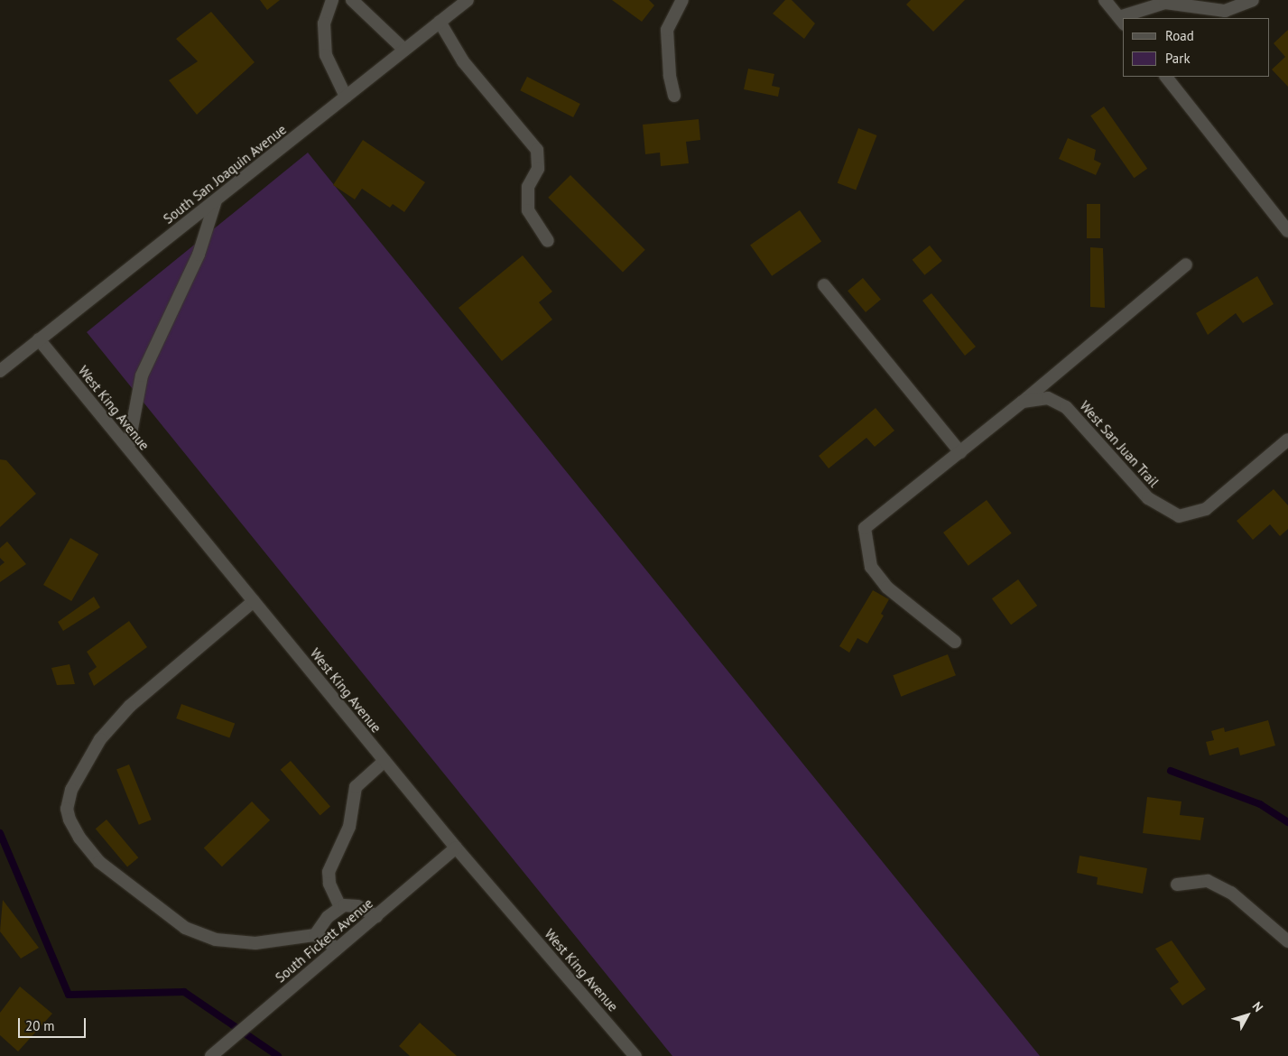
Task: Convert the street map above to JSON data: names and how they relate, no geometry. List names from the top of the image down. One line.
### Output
{"streets":{"street":["South San Joaquin Avenue","West King Avenue","West San Juan Trail","South Fickett Avenue"]},"crossings":[["South San Joaquin Avenue","West King Avenue"],["West King Avenue","South Fickett Avenue"]],"legend":["Road","Park"],"scale_bar":"20 m","north":"top right"}
